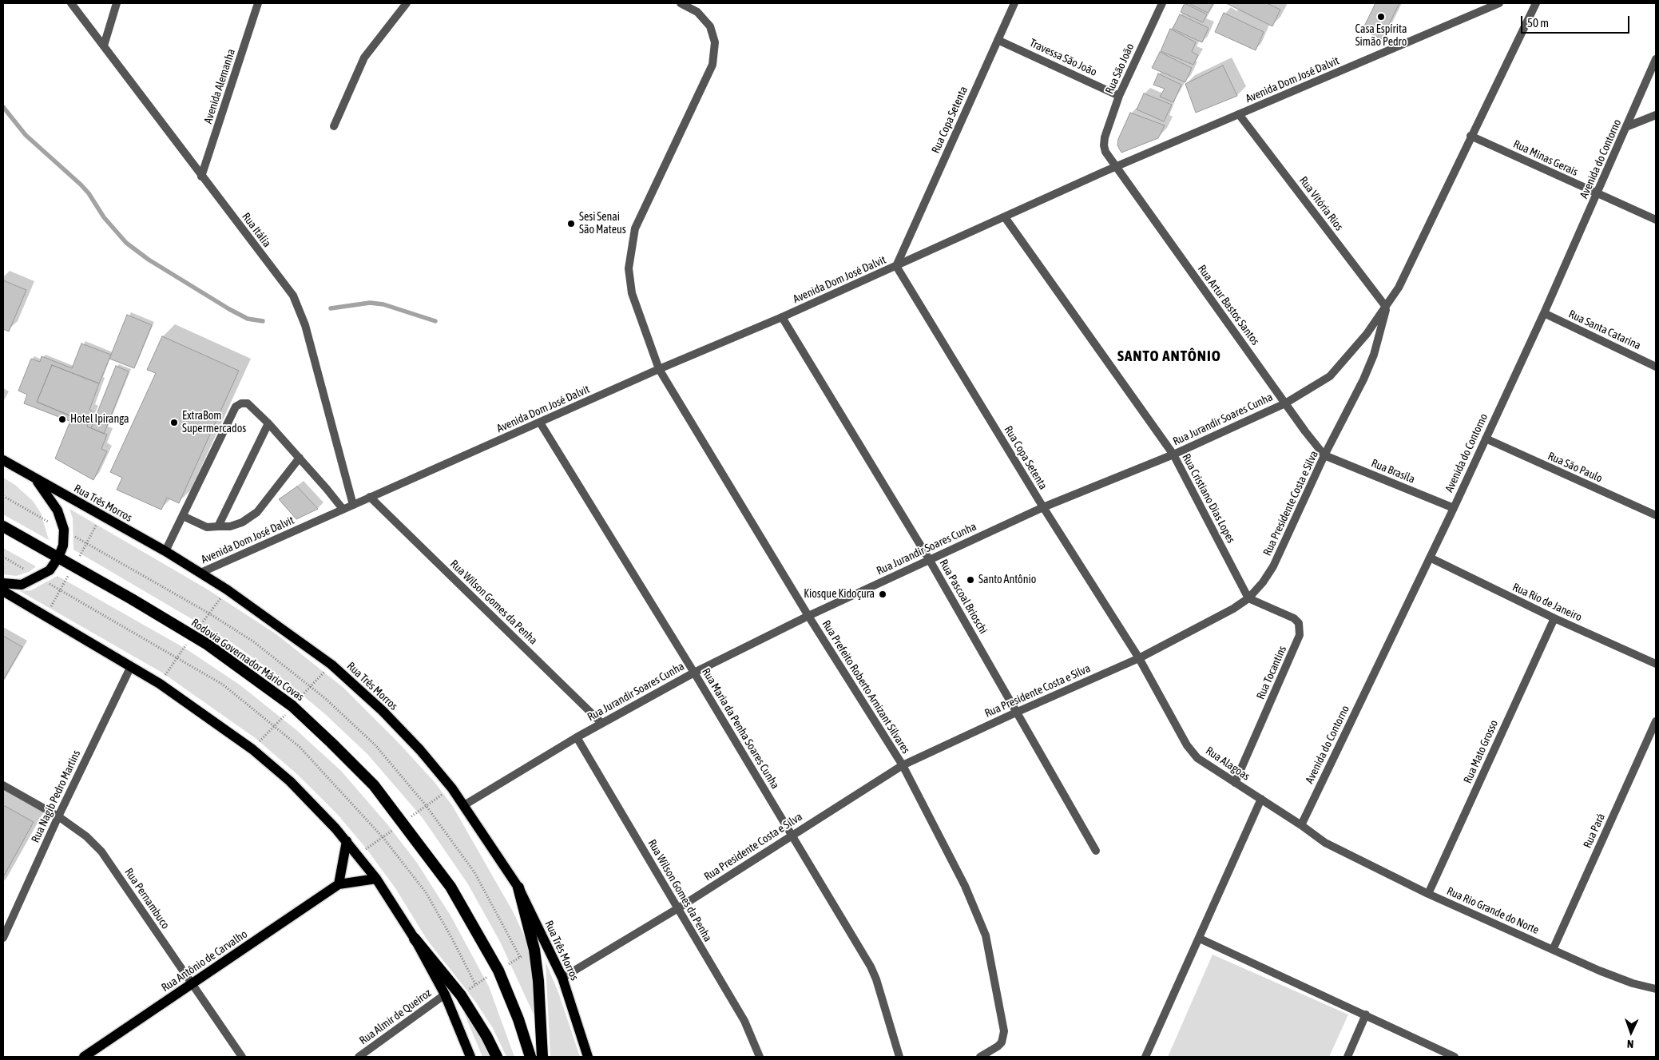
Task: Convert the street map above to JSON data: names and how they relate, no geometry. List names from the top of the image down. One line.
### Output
{"streets":{"highway":["Rodovia Governador Mário Covas"],"main road":["Rua Três Morros","Rua Antônio de Carvalho"],"street":["Travessa São João","Rua São João","Avenida Dom José Dalvit","Avenida Alemanha","Rua Copa Setenta","Rua Minas Gerais","Avenida do Contorno","Rua Vitória Rios","Rua Itália","Rua Artur Bastos Santos","Rua Santa Catarina","Rua Jurandir Soares Cunha","Rua São Paulo","Rua Brasíla","Rua Cristiano Dias Lopes","Rua Presidente Costa e Silva","Rua Pascoal Brioschi","Rua Wilson Gomes da Penha","Rua Rio de Janeiro","Rua Tocantins","Rua Prefeito Roberto Arnizant Silvares","Rua Maria da Penha Soares Cunha","Rua Mato Grosso","Rua Alagoas","Rua Nagib Pedro Martins","Rua Pará","Rua Pernambuco","Rua Rio Grande do Norte","Rua Almir de Queiroz"]},"crossings":[["Travessa São João","Rua São João"],["Travessa São João","Rua Copa Setenta"],["Rua São João","Avenida Dom José Dalvit"],["Rua São João","Rua Artur Bastos Santos"],["Avenida Dom José Dalvit","Rua Copa Setenta"],["Avenida Dom José Dalvit","Rua Vitória Rios"],["Avenida Dom José Dalvit","Rua Itália"],["Avenida Dom José Dalvit","Rua Artur Bastos Santos"],["Avenida Dom José Dalvit","Rua Cristiano Dias Lopes"],["Avenida Dom José Dalvit","Rua Três Morros"],["Avenida Dom José Dalvit","Rua Pascoal Brioschi"],["Avenida Dom José Dalvit","Rua Wilson Gomes da Penha"],["Avenida Dom José Dalvit","Rua Prefeito Roberto Arnizant Silvares"],["Avenida Dom José Dalvit","Rua Maria da Penha Soares Cunha"],["Avenida Alemanha","Rua Itália"],["Rua Copa Setenta","Rua Jurandir Soares Cunha"],["Rua Copa Setenta","Rua Presidente Costa e Silva"],["Rua Copa Setenta","Rua Alagoas"],["Rua Minas Gerais","Avenida do Contorno"],["Rua Minas Gerais","Rua Jurandir Soares Cunha"],["Avenida do Contorno","Rua Santa Catarina"],["Avenida do Contorno","Rua São Paulo"],["Avenida do Contorno","Rua Brasíla"],["Avenida do Contorno","Rua Rio de Janeiro"],["Avenida do Contorno","Rua Alagoas"],["Avenida do Contorno","Rua Rio Grande do Norte"],["Rua Vitória Rios","Rua Jurandir Soares Cunha"],["Rua Vitória Rios","Rua Presidente Costa e Silva"],["Rua Artur Bastos Santos","Rua Jurandir Soares Cunha"],["Rua Artur Bastos Santos","Rua Brasíla"],["Rua Artur Bastos Santos","Rua Presidente Costa e Silva"],["Rua Jurandir Soares Cunha","Rua Cristiano Dias Lopes"],["Rua Jurandir Soares Cunha","Rua Três Morros"],["Rua Jurandir Soares Cunha","Rua Presidente Costa e Silva"],["Rua Jurandir Soares Cunha","Rua Pascoal Brioschi"],["Rua Jurandir Soares Cunha","Rua Wilson Gomes da Penha"],["Rua Jurandir Soares Cunha","Rua Prefeito Roberto Arnizant Silvares"],["Rua Jurandir Soares Cunha","Rua Maria da Penha Soares Cunha"],["Rua Brasíla","Rua Presidente Costa e Silva"],["Rua Cristiano Dias Lopes","Rua Presidente Costa e Silva"],["Rua Cristiano Dias Lopes","Rua Tocantins"],["Rua Três Morros","Rua Presidente Costa e Silva"],["Rua Presidente Costa e Silva","Rua Pascoal Brioschi"],["Rua Presidente Costa e Silva","Rua Wilson Gomes da Penha"],["Rua Presidente Costa e Silva","Rua Tocantins"],["Rua Presidente Costa e Silva","Rua Prefeito Roberto Arnizant Silvares"],["Rua Presidente Costa e Silva","Rua Maria da Penha Soares Cunha"],["Rua Presidente Costa e Silva","Rua Alagoas"],["Rua Rio de Janeiro","Rua Mato Grosso"],["Rua Tocantins","Rua Alagoas"],["Rua Mato Grosso","Rua Rio Grande do Norte"],["Rua Alagoas","Rua Rio Grande do Norte"],["Rua Nagib Pedro Martins","Rua Pernambuco"],["Rua Pará","Rua Rio Grande do Norte"],["Rua Pernambuco","Rua Antônio de Carvalho"]],"districts":["SANTO ANTÔNIO"],"places":["Casa Espírita Simão Pedro","Sesi Senai São Mateus","Hotel Ipiranga","ExtraBom Supermercados","Santo Antônio","Kiosque Kidoçura"],"scale_bar":"50 m","north":"bottom"}
